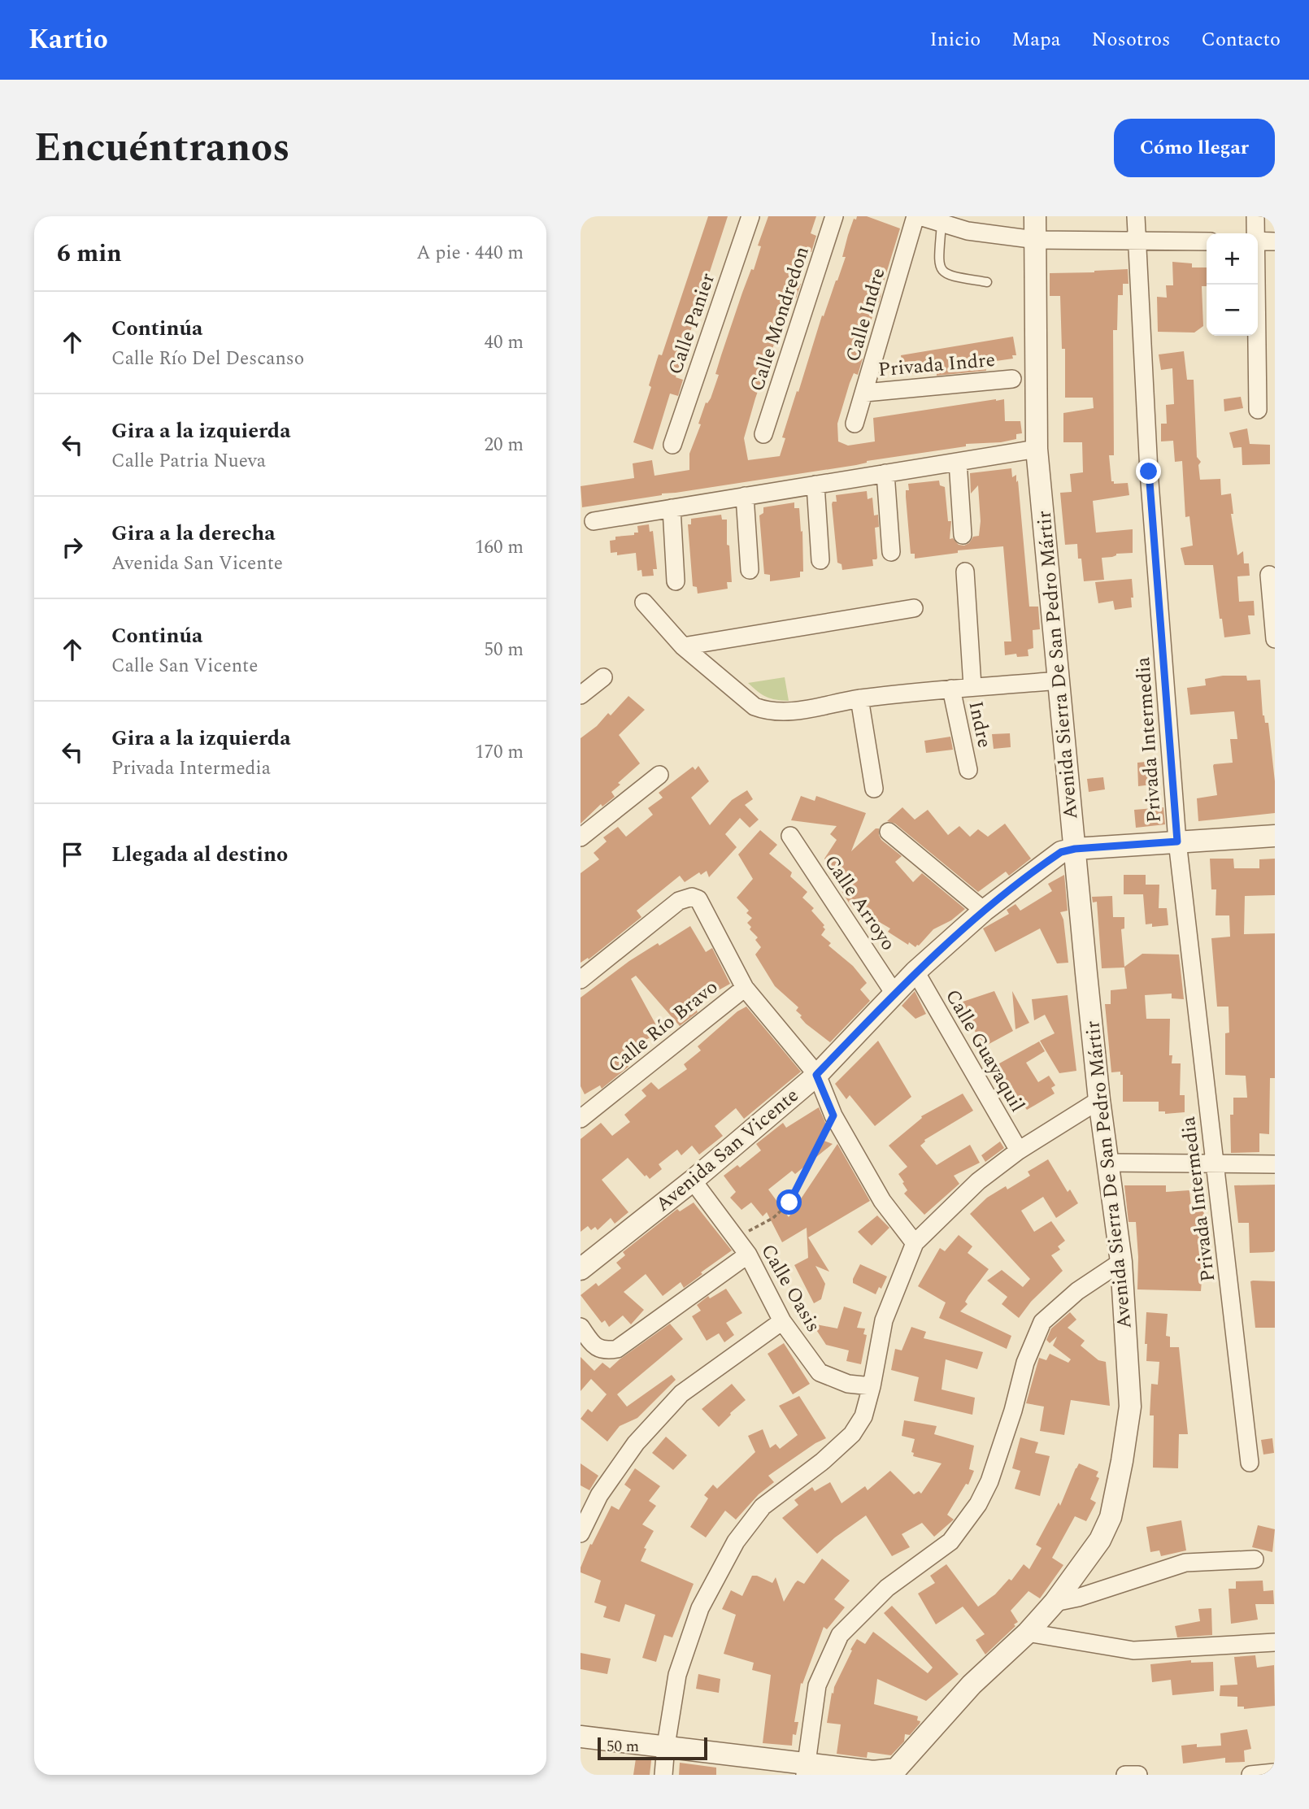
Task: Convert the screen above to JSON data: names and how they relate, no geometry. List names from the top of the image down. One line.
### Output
{"streets":{"street":["Calle Indre","Calle Mondredon","Calle Panier","Privada Indre","Avenida Sierra De San Pedro Mártir","Indre","Privada Intermedia","Calle Arroyo","Calle Río Bravo","Calle Guayaquil","Avenida San Vicente","Calle Oasis"]},"crossings":[["Calle Indre","Privada Indre"],["Avenida Sierra De San Pedro Mártir","Avenida San Vicente"],["Privada Intermedia","Avenida San Vicente"],["Calle Arroyo","Avenida San Vicente"],["Calle Guayaquil","Avenida San Vicente"],["Avenida San Vicente","Calle Oasis"]],"scale_bar":"50 m","page":{"header":"Kartio","nav":["Inicio","Mapa","Nosotros","Contacto"],"title":"Encuéntranos","buttons":"Cómo llegar","heading":["6 min","A pie · 440 m"],"map_buttons":["+","−"],"list":[["Continúa","Calle Río Del Descanso","40 m"],["Gira a la izquierda","Calle Patria Nueva","20 m"],["Gira a la derecha","Avenida San Vicente","160 m"],["Continúa","Calle San Vicente","50 m"],["Gira a la izquierda","Privada Intermedia","170 m"],"Llegada al destino"],"scale":"50 m"}}
